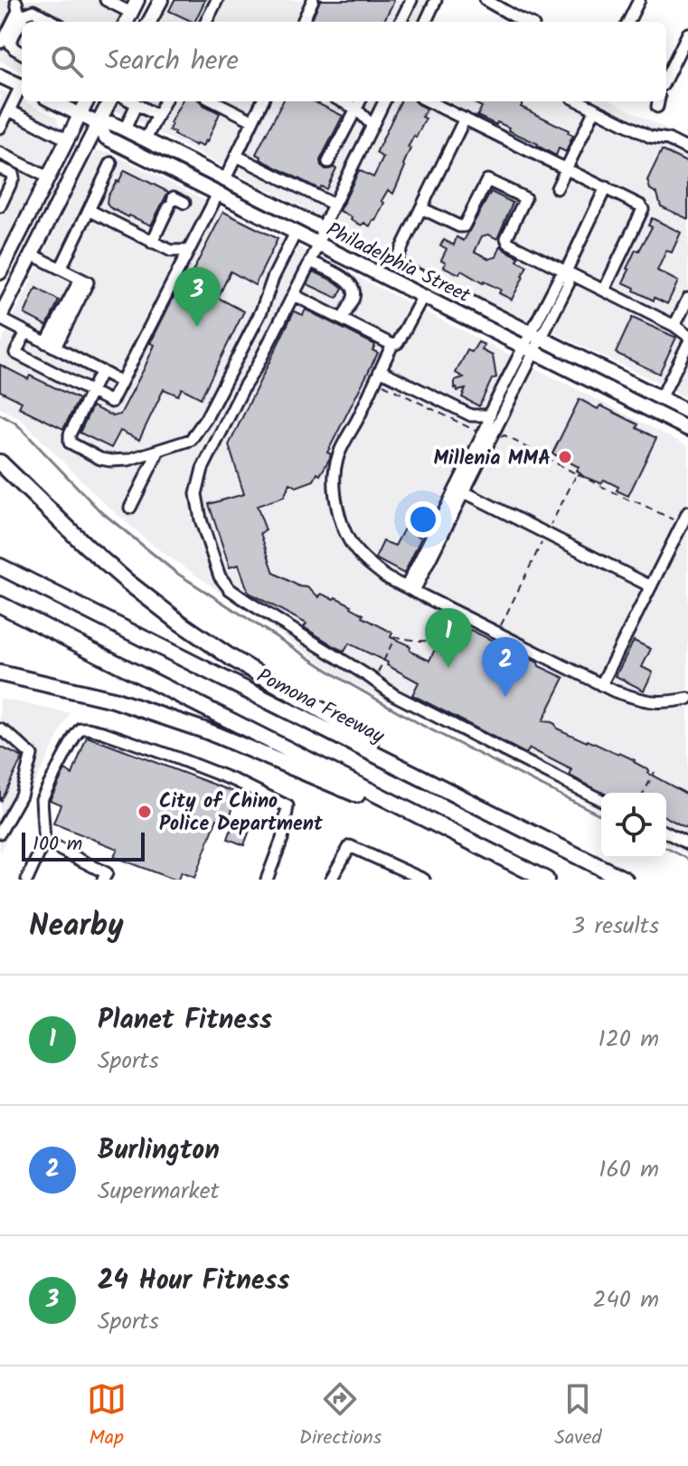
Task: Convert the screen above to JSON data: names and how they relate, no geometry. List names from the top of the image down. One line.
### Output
{"streets":{"highway":["Pomona Freeway"],"main road":["Philadelphia Street"]},"places":["Millenia MMA","City of Chino Police Department"],"scale_bar":"100 m","page":{"search":"Search here","pins":["3","1","2"],"scale":"100 m","heading":["Nearby","3 results"],"list":[{"mark":"1","name":"Planet Fitness","note":"Sports","value":"120 m"},{"mark":"2","name":"Burlington","note":"Supermarket","value":"160 m"},{"mark":"3","name":"24 Hour Fitness","note":"Sports","value":"240 m"}],"nav":["Map","Directions","Saved"]}}
